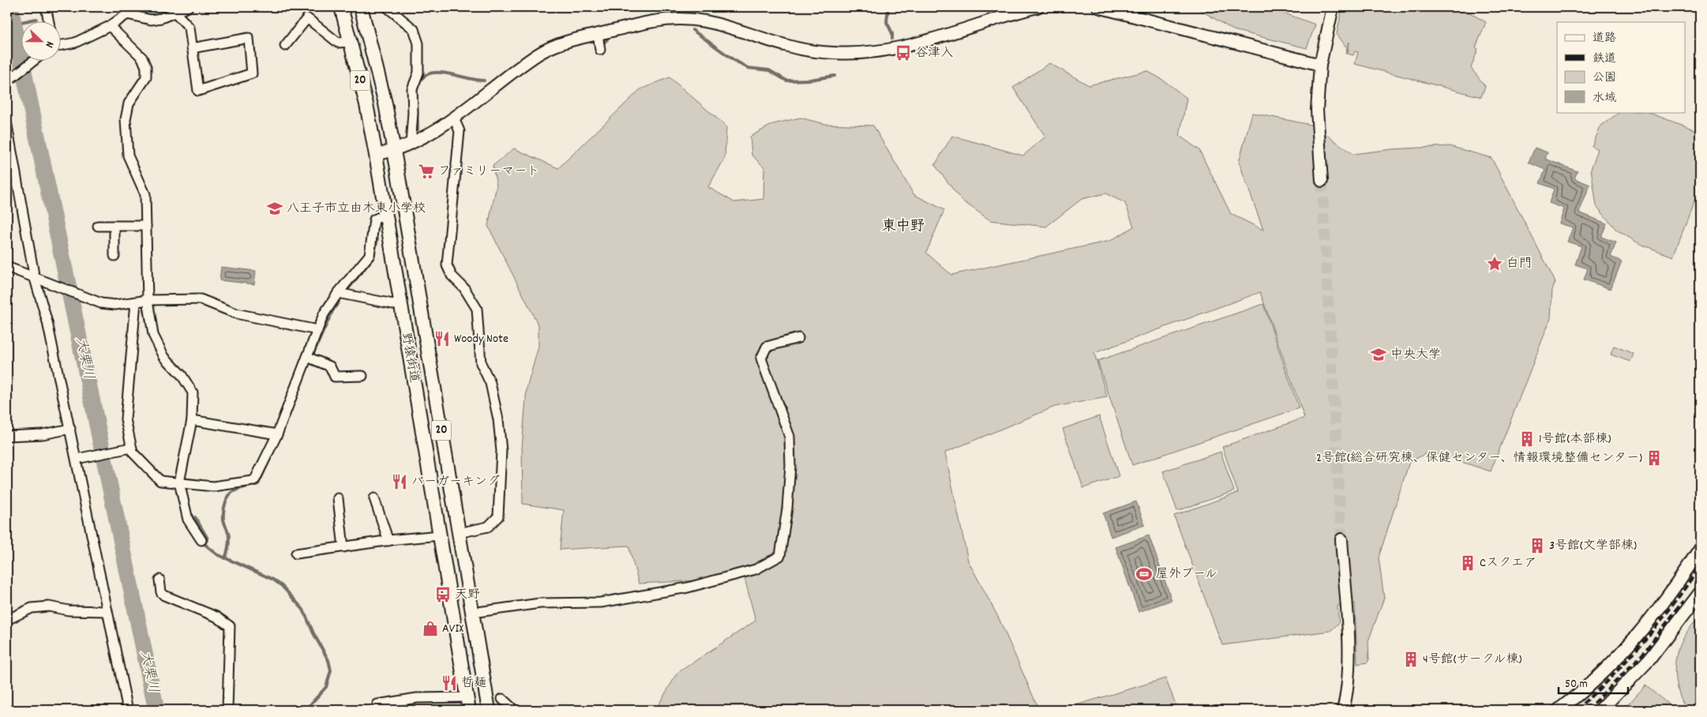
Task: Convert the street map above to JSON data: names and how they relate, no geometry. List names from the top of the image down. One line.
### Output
{"streets":{"main road":["20","野猿街道"]},"districts":["東中野"],"water":["大栗川"],"places":{"bus stop":["谷津入","天野"],"supermarket":["ファミリーマート"],"school or university":["八王子市立由木東小学校","中央大学"],"place":["白門"],"restaurant":["Woody Note","バーガーキング","哲麺"],"building":["1号館(本部棟)","2号館(総合研究棟、保健センター、情報環境整備センター)","3号館(文学部棟)","Cスクエア","4号館(サークル棟)"],"sports":["屋外プール"],"shop":["AVIX"]},"legend":["道路","鉄道","公園","水域"],"scale_bar":"50 m","north":"right"}
